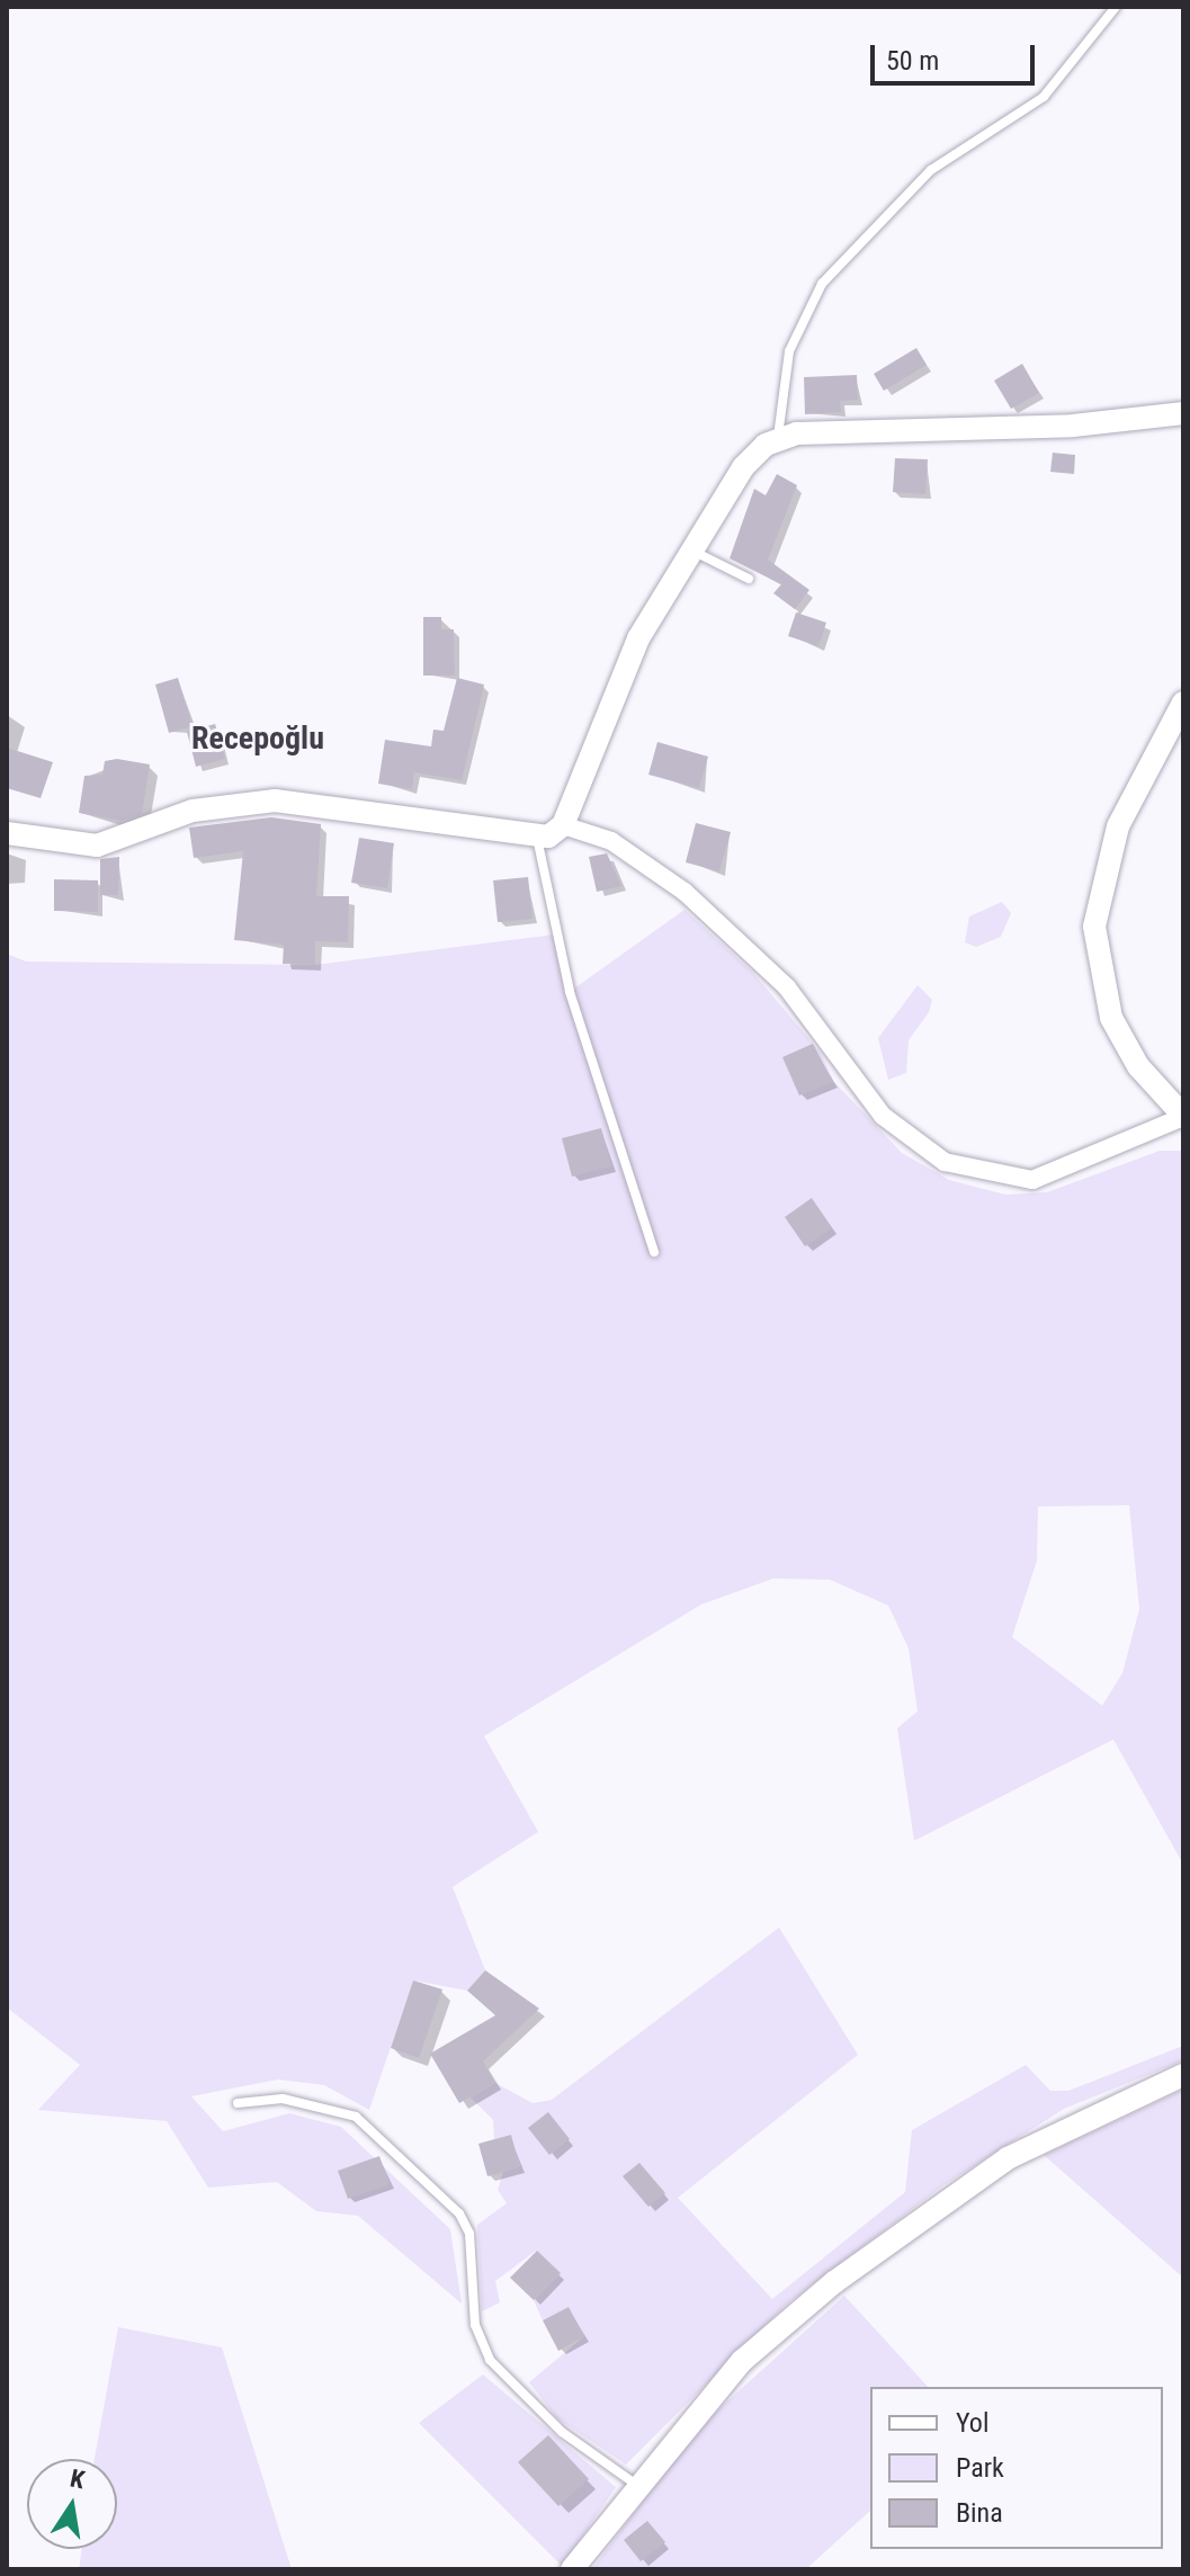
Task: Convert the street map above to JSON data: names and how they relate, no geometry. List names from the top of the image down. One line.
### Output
{"districts":["Recepoğlu"],"legend":["Yol","Park","Bina"],"scale_bar":"50 m","north":"top"}
